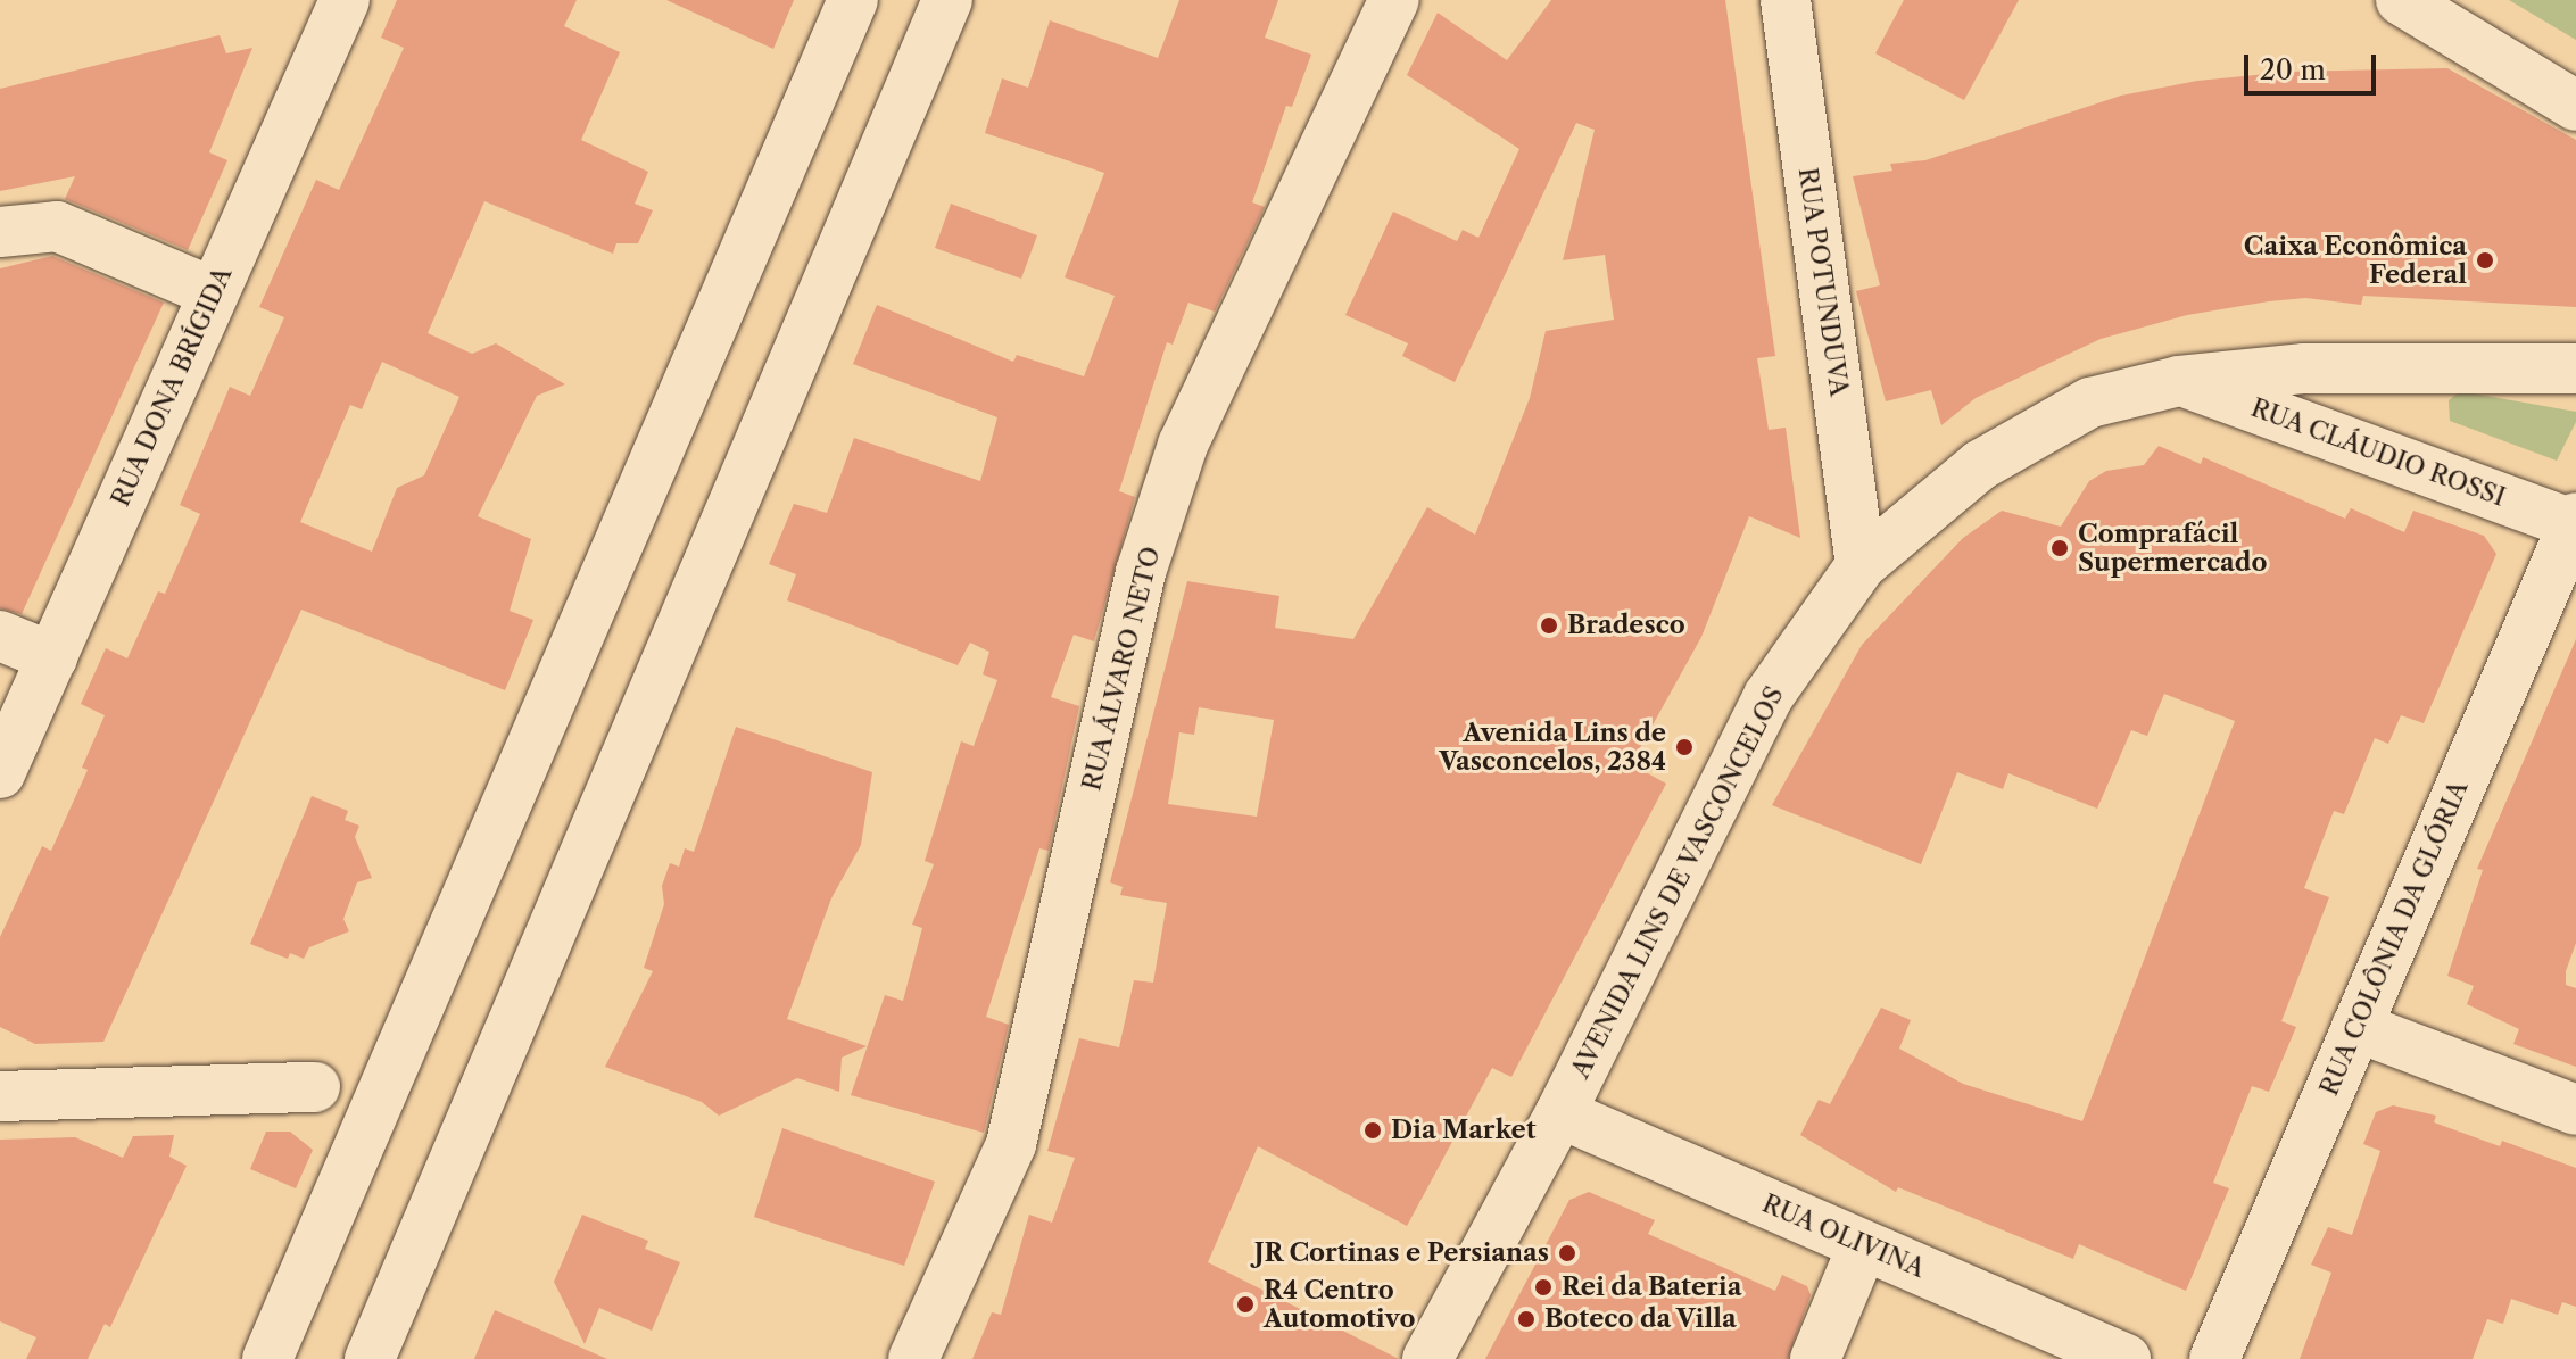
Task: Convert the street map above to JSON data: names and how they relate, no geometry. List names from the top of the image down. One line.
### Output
{"streets":{"street":["RUA POTUNDUVA","RUA DONA BRÍGIDA","RUA CLÁUDIO ROSSI","RUA ÁLVARO NETO","AVENIDA LINS DE VASCONCELOS","RUA COLÔNIA DA GLÓRIA","RUA OLIVINA"]},"crossings":[["RUA POTUNDUVA","AVENIDA LINS DE VASCONCELOS"],["RUA CLÁUDIO ROSSI","AVENIDA LINS DE VASCONCELOS"],["RUA CLÁUDIO ROSSI","RUA COLÔNIA DA GLÓRIA"],["AVENIDA LINS DE VASCONCELOS","RUA OLIVINA"]],"places":["Caixa Econômica Federal","Comprafácil Supermercado","Bradesco","Avenida Lins de Vasconcelos, 2384","Dia Market","JR Cortinas e Persianas","Rei da Bateria","R4 Centro Automotivo","Boteco da Villa"],"scale_bar":"20 m"}
